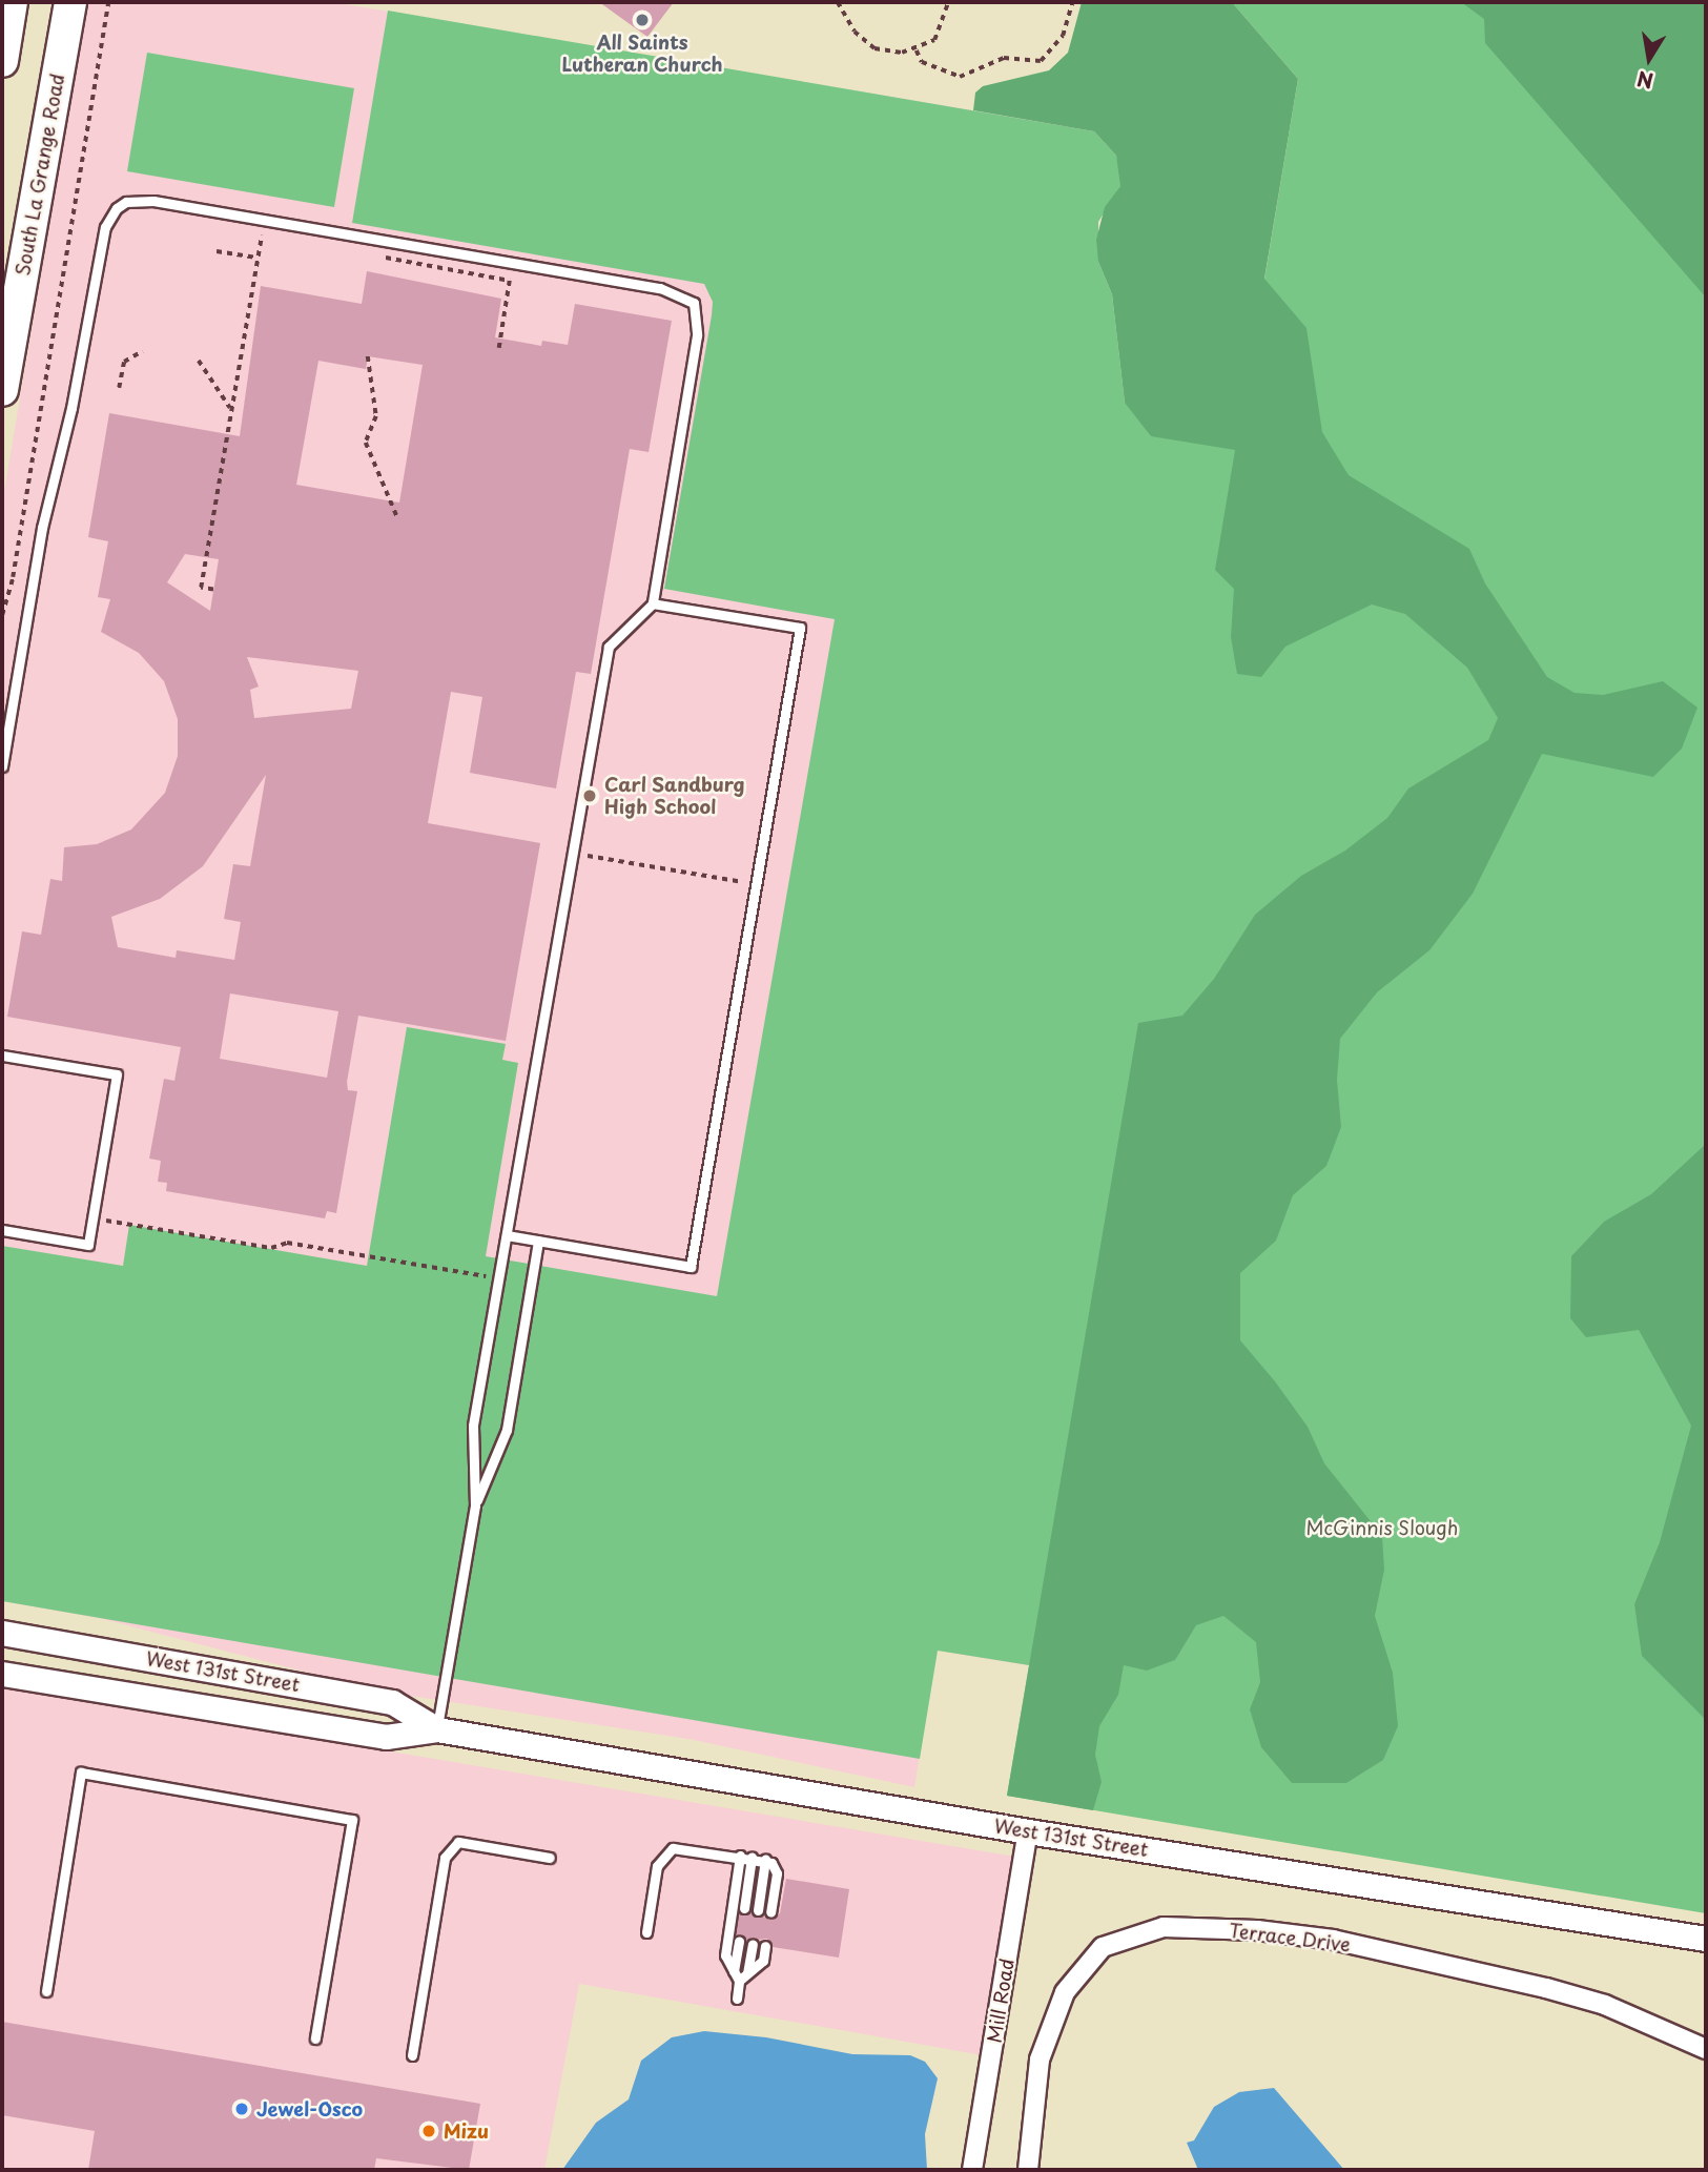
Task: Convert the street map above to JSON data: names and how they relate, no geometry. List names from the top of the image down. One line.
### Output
{"streets":{"highway":["South La Grange Road"],"street":["West 131st Street","Terrace Drive","Mill Road"]},"crossings":[["West 131st Street","Mill Road"]],"parks":["McGinnis Slough"],"places":["All Saints Lutheran Church","Carl Sandburg High School","Jewel-Osco","Mizu"],"north":"bottom"}
